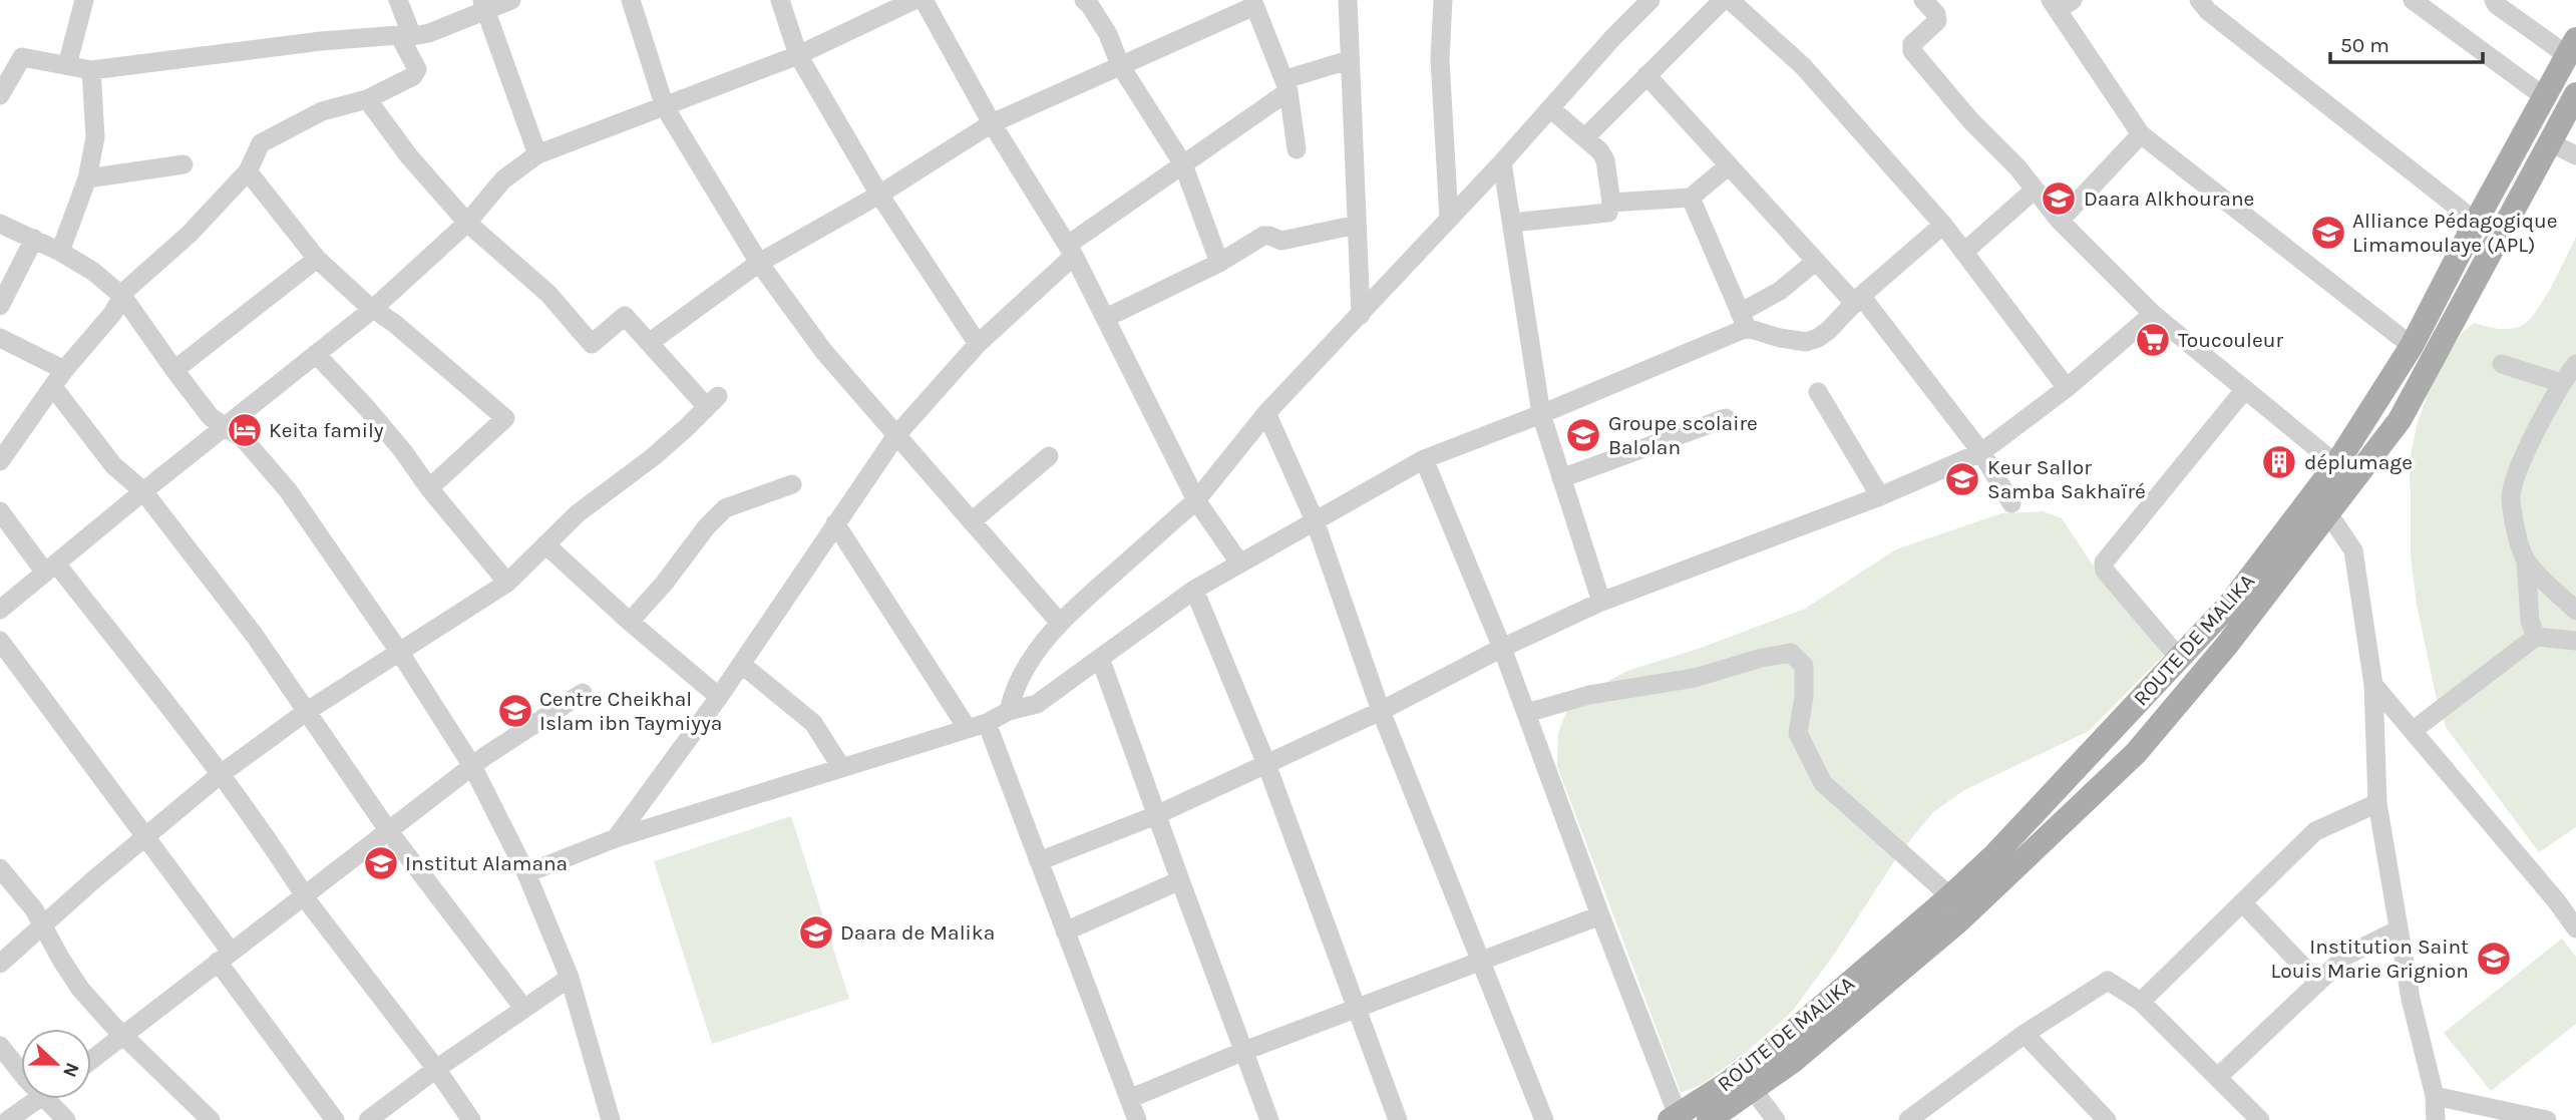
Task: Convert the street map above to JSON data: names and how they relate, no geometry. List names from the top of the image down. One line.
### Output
{"streets":{"main road":["ROUTE DE MALIKA"]},"places":{"school or university":["Daara Alkhourane","Alliance Pédagogique Limamoulaye (APL)","Groupe scolaire Balolan","Keur Sallor Samba Sakhaïré","Centre Cheikhal Islam ibn Taymiyya","Institut Alamana","Daara de Malika","Institution Saint Louis Marie Grignion"],"supermarket":["Toucouleur"],"hotel":["Keita family"],"building":["déplumage"]},"scale_bar":"50 m","north":"right"}
